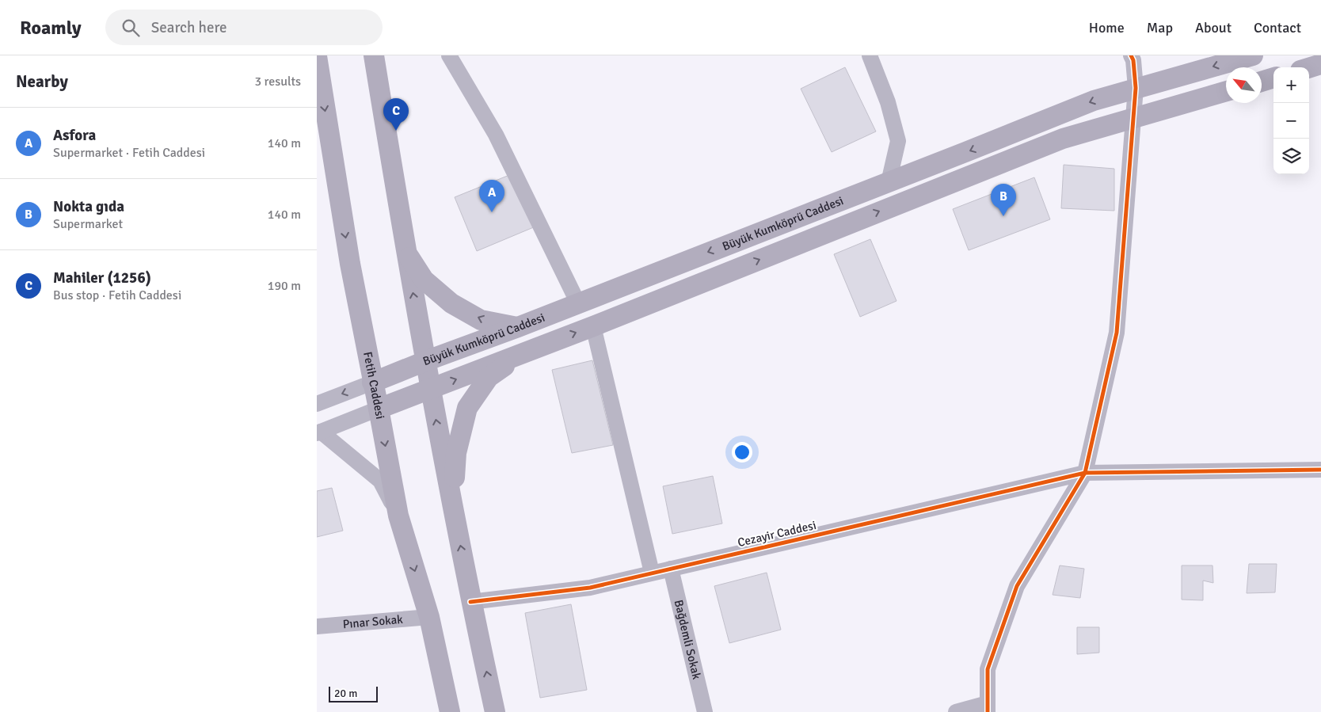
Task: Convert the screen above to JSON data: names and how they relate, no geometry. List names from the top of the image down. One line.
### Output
{"streets":{"main road":["Büyük Kumköprü Caddesi","Fetih Caddesi"],"street":["Cezayir Caddesi","Pınar Sokak","Bağdemli Sokak"]},"crossings":[["Büyük Kumköprü Caddesi","Fetih Caddesi"],["Fetih Caddesi","Pınar Sokak"],["Cezayir Caddesi","Bağdemli Sokak"]],"scale_bar":"20 m","north":"top left","page":{"header":"Roamly","search":"Search here","nav":["Home","Map","About","Contact"],"heading":["Nearby","3 results"],"map_buttons":["+","−"],"pins":["C","A","B"],"list":[{"mark":"A","name":"Asfora","note":"Supermarket · Fetih Caddesi","value":"140 m"},{"mark":"B","name":"Nokta gıda","note":"Supermarket","value":"140 m"},{"mark":"C","name":"Mahiler (1256)","note":"Bus stop · Fetih Caddesi","value":"190 m"}],"scale":"20 m"}}
